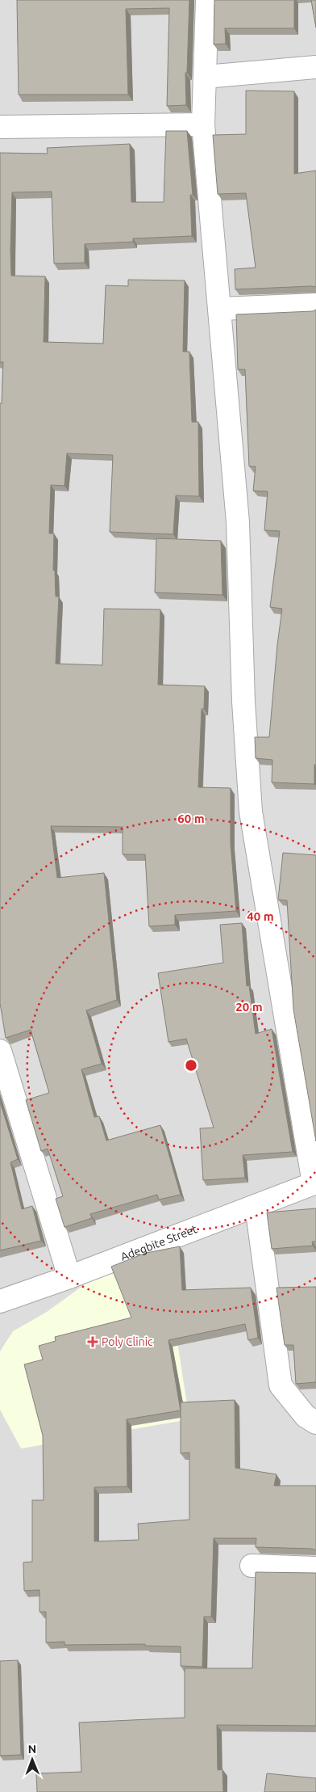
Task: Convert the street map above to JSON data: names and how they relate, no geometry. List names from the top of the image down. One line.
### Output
{"streets":{"street":["Adegbite Street"]},"places":{"health":["Poly Clinic"]},"north":"top","rings":["60 m","40 m","20 m"]}
